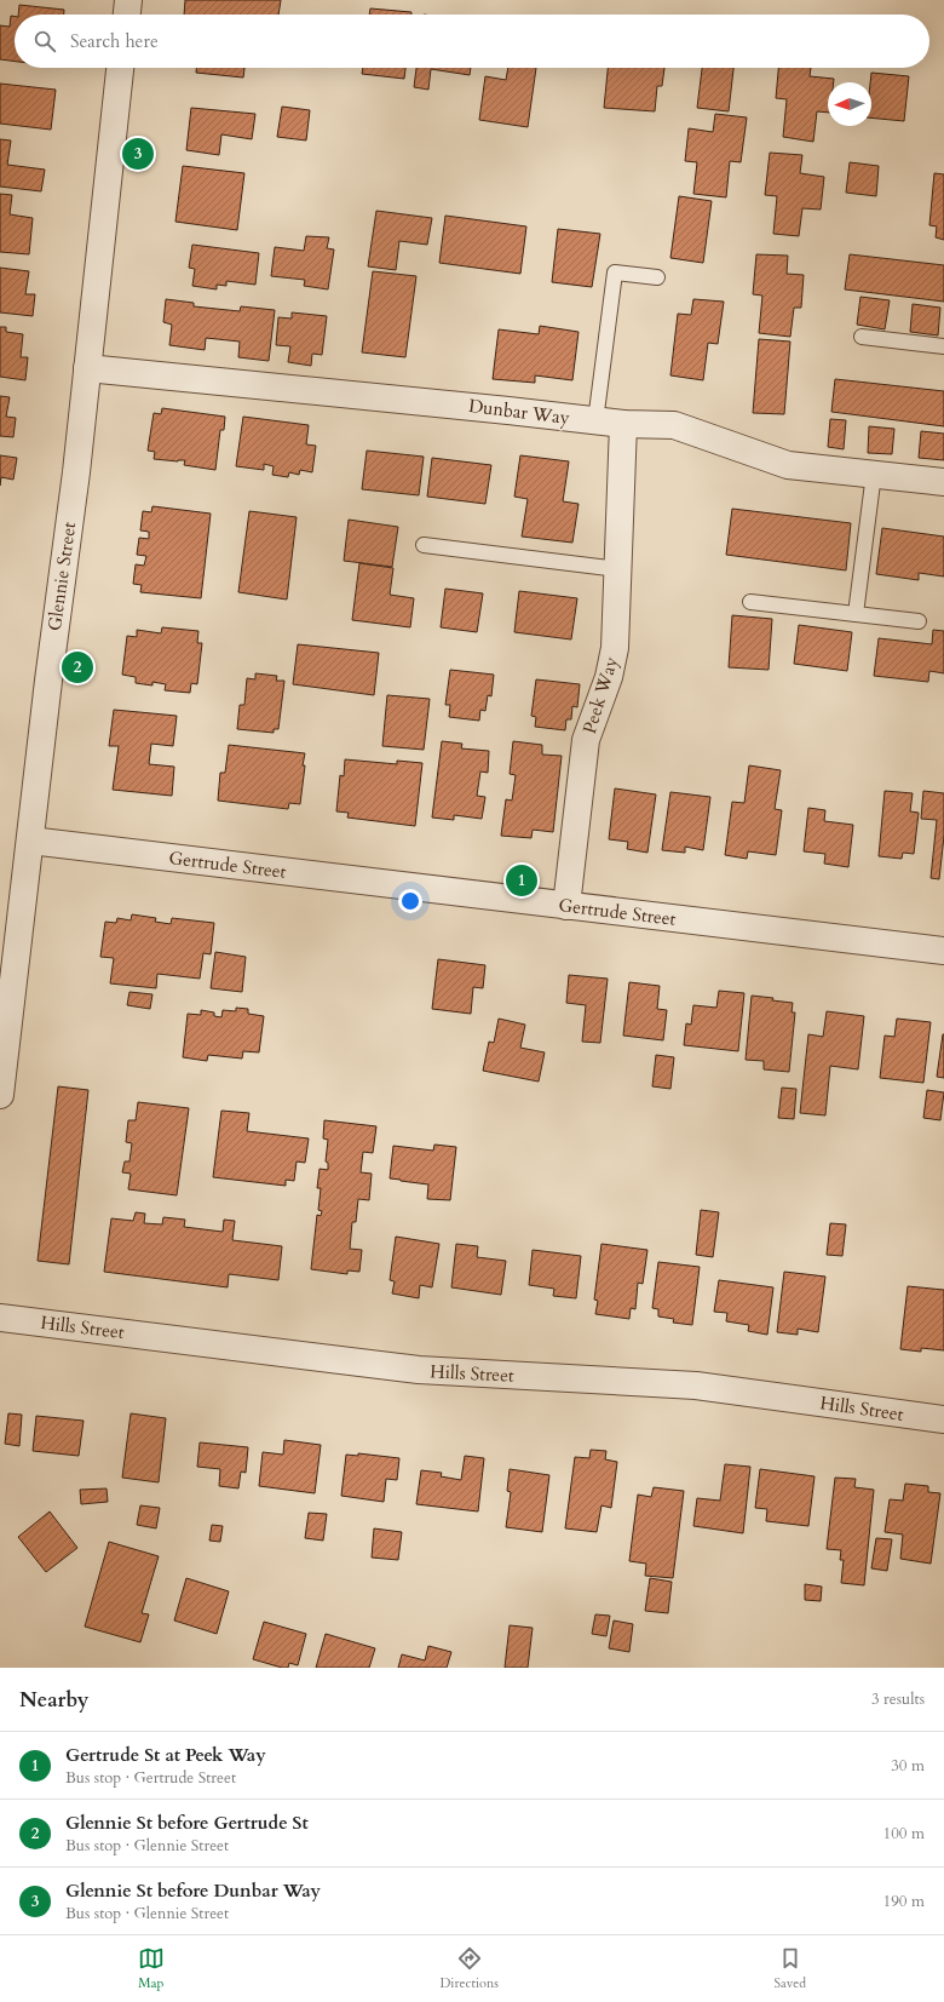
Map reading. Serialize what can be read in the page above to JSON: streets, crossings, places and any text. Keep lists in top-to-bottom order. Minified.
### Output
{"streets":{"street":["Dunbar Way","Glennie Street","Peek Way","Gertrude Street","Hills Street"]},"crossings":[["Dunbar Way","Glennie Street"],["Dunbar Way","Peek Way"],["Glennie Street","Gertrude Street"],["Peek Way","Gertrude Street"]],"north":"left","page":{"search":"Search here","pins":["3","2","1"],"heading":["Nearby","3 results"],"list":[{"mark":"1","name":"Gertrude St at Peek Way","note":"Bus stop · Gertrude Street","value":"30 m"},{"mark":"2","name":"Glennie St before Gertrude St","note":"Bus stop · Glennie Street","value":"100 m"},{"mark":"3","name":"Glennie St before Dunbar Way","note":"Bus stop · Glennie Street","value":"190 m"}],"nav":["Map","Directions","Saved"]}}
